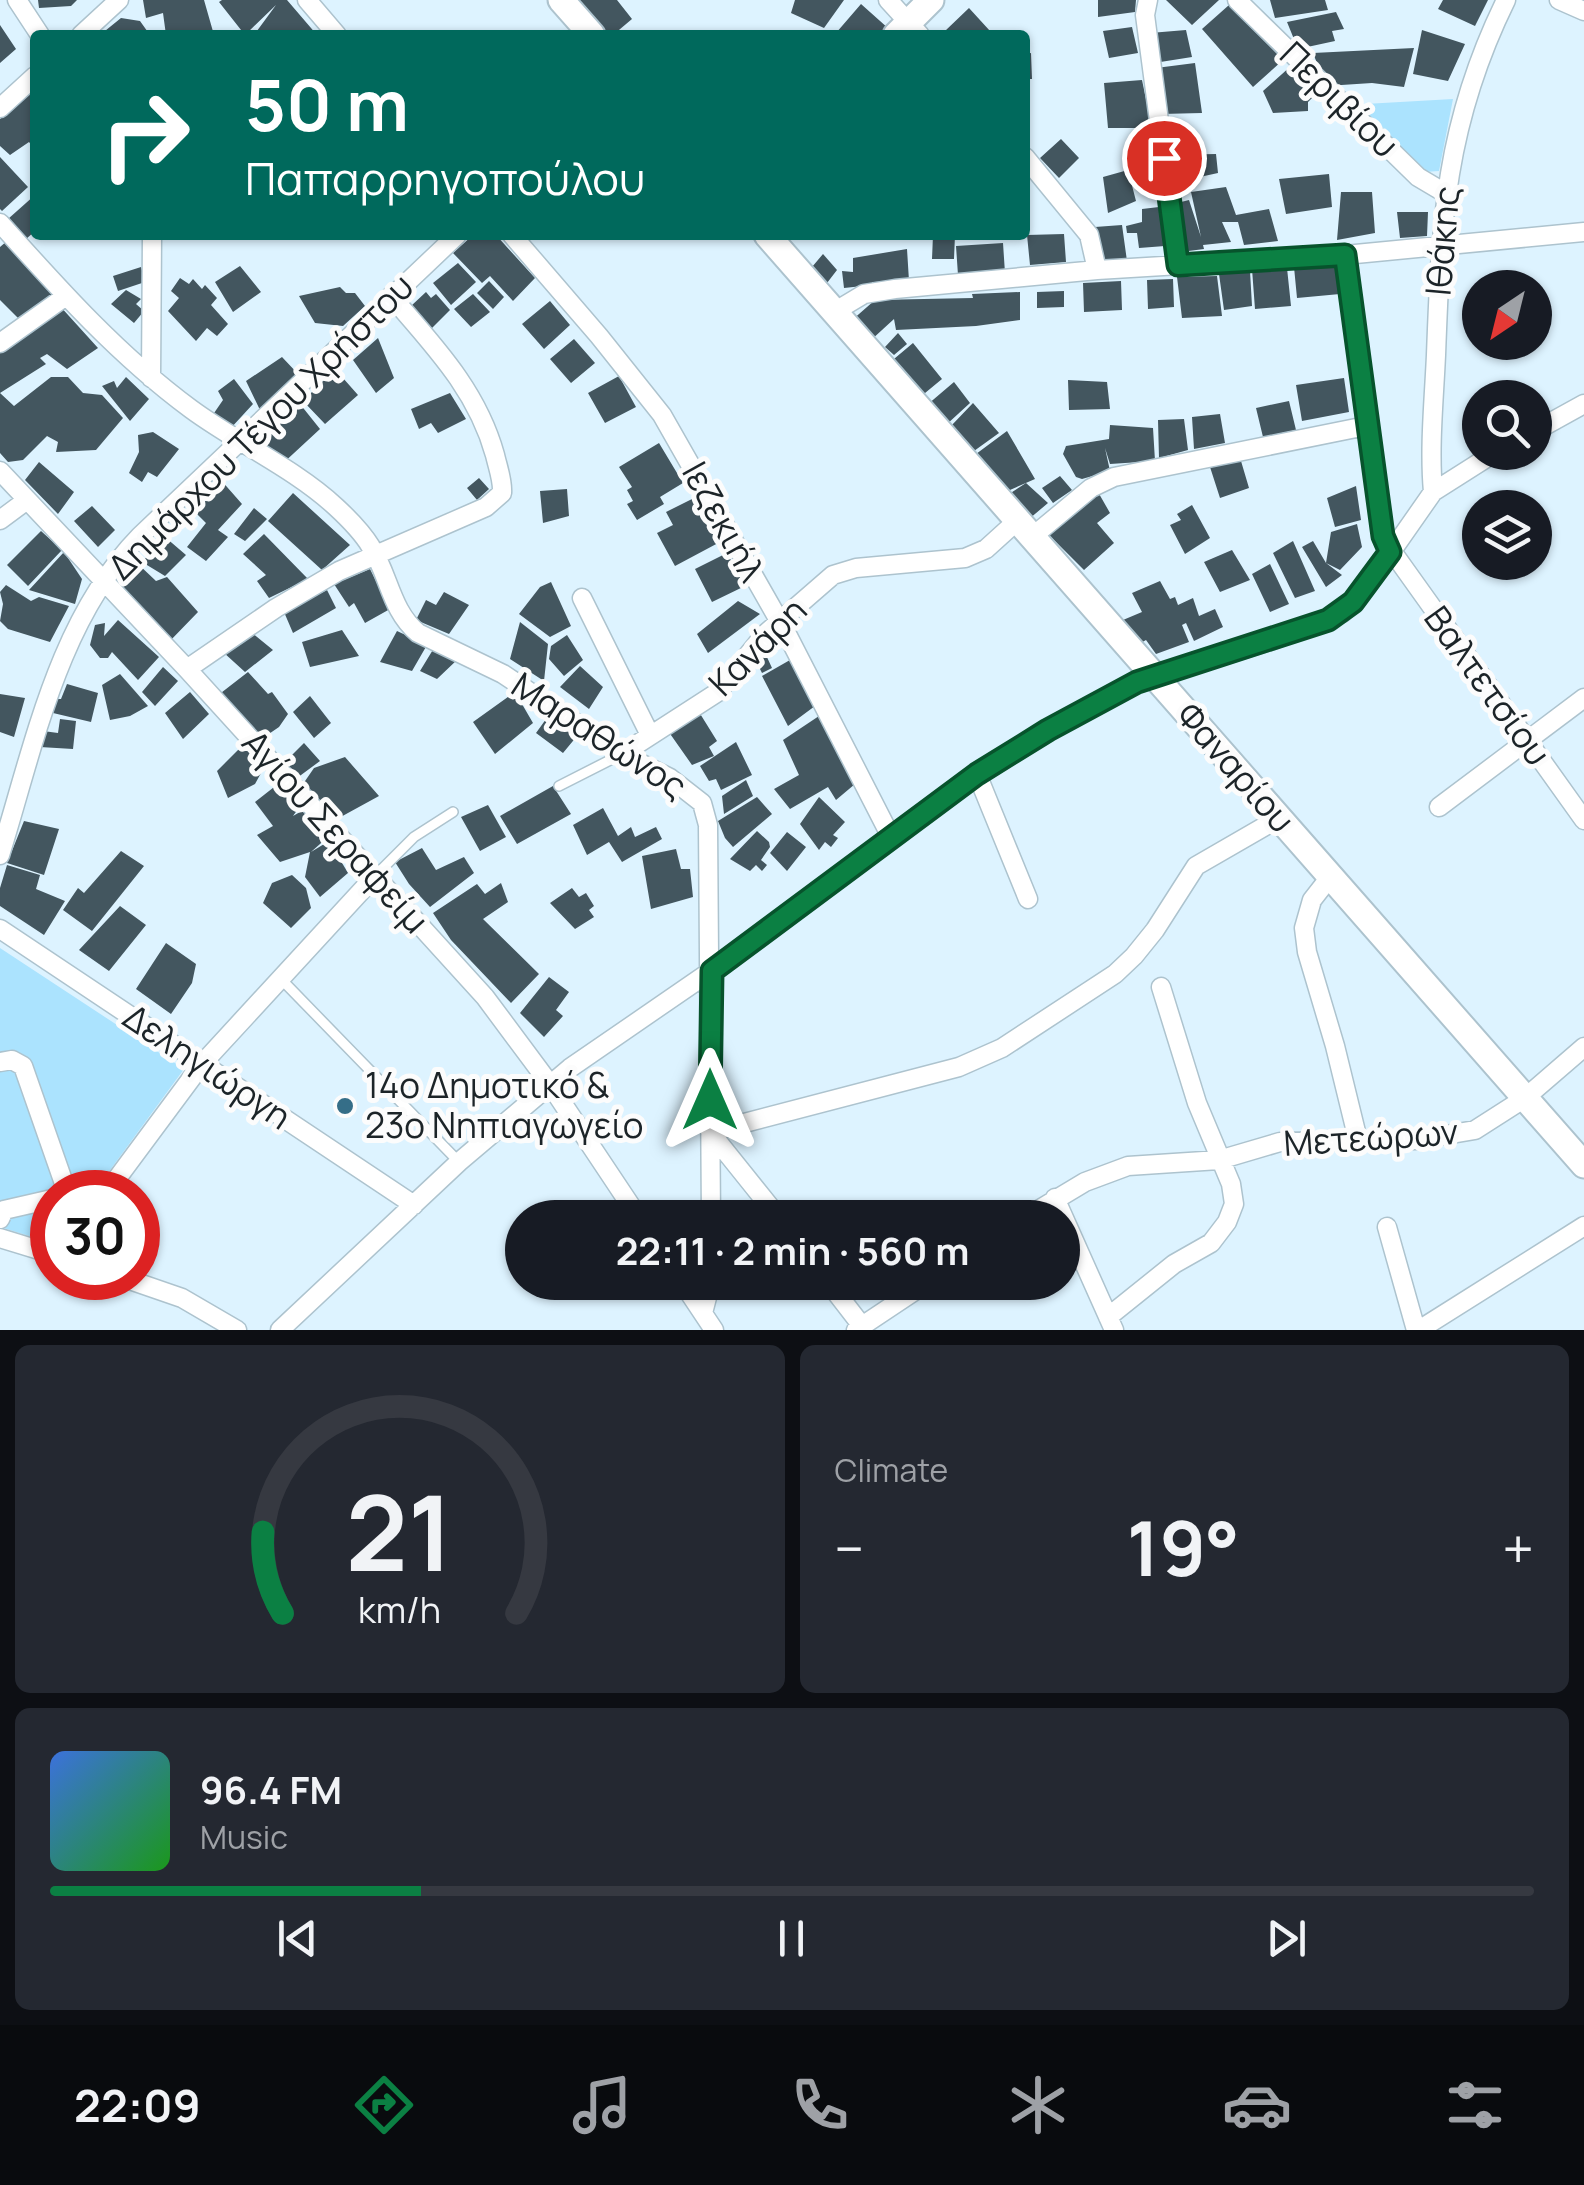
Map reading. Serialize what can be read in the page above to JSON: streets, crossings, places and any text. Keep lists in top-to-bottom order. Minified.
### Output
{"streets":{"main road":["Φαναρίου"],"street":["Περιβίου","Ιθάκης","Δημάρχου Τέγου Χρήστου","Ιεζεκιήλ","Κανάρη","Βαλτετσίου","Μαραθώνος","Αγίου Σεραφείμ","Δεληγιώργη","Μετεώρων"]},"crossings":[["Περιβίου","Ιθάκης"],["Δημάρχου Τέγου Χρήστου","Μαραθώνος"],["Δημάρχου Τέγου Χρήστου","Αγίου Σεραφείμ"],["Ιεζεκιήλ","Κανάρη"],["Κανάρη","Μαραθώνος"],["Κανάρη","Φαναρίου"],["Φαναρίου","Μετεώρων"]],"places":["14ο Δημοτικό & 23ο Νηπιαγωγείο"],"north":"bottom left","page":{"turn":["50 m","Παπαρρηγοπούλου"],"limit":"30","trip":"22:11 · 2 min · 560 m","tile":"Climate","heat":["−","19°","+"],"song":["96.4 FM","Music"],"tabs":"22:09","gauge":["21","km/h"]}}
